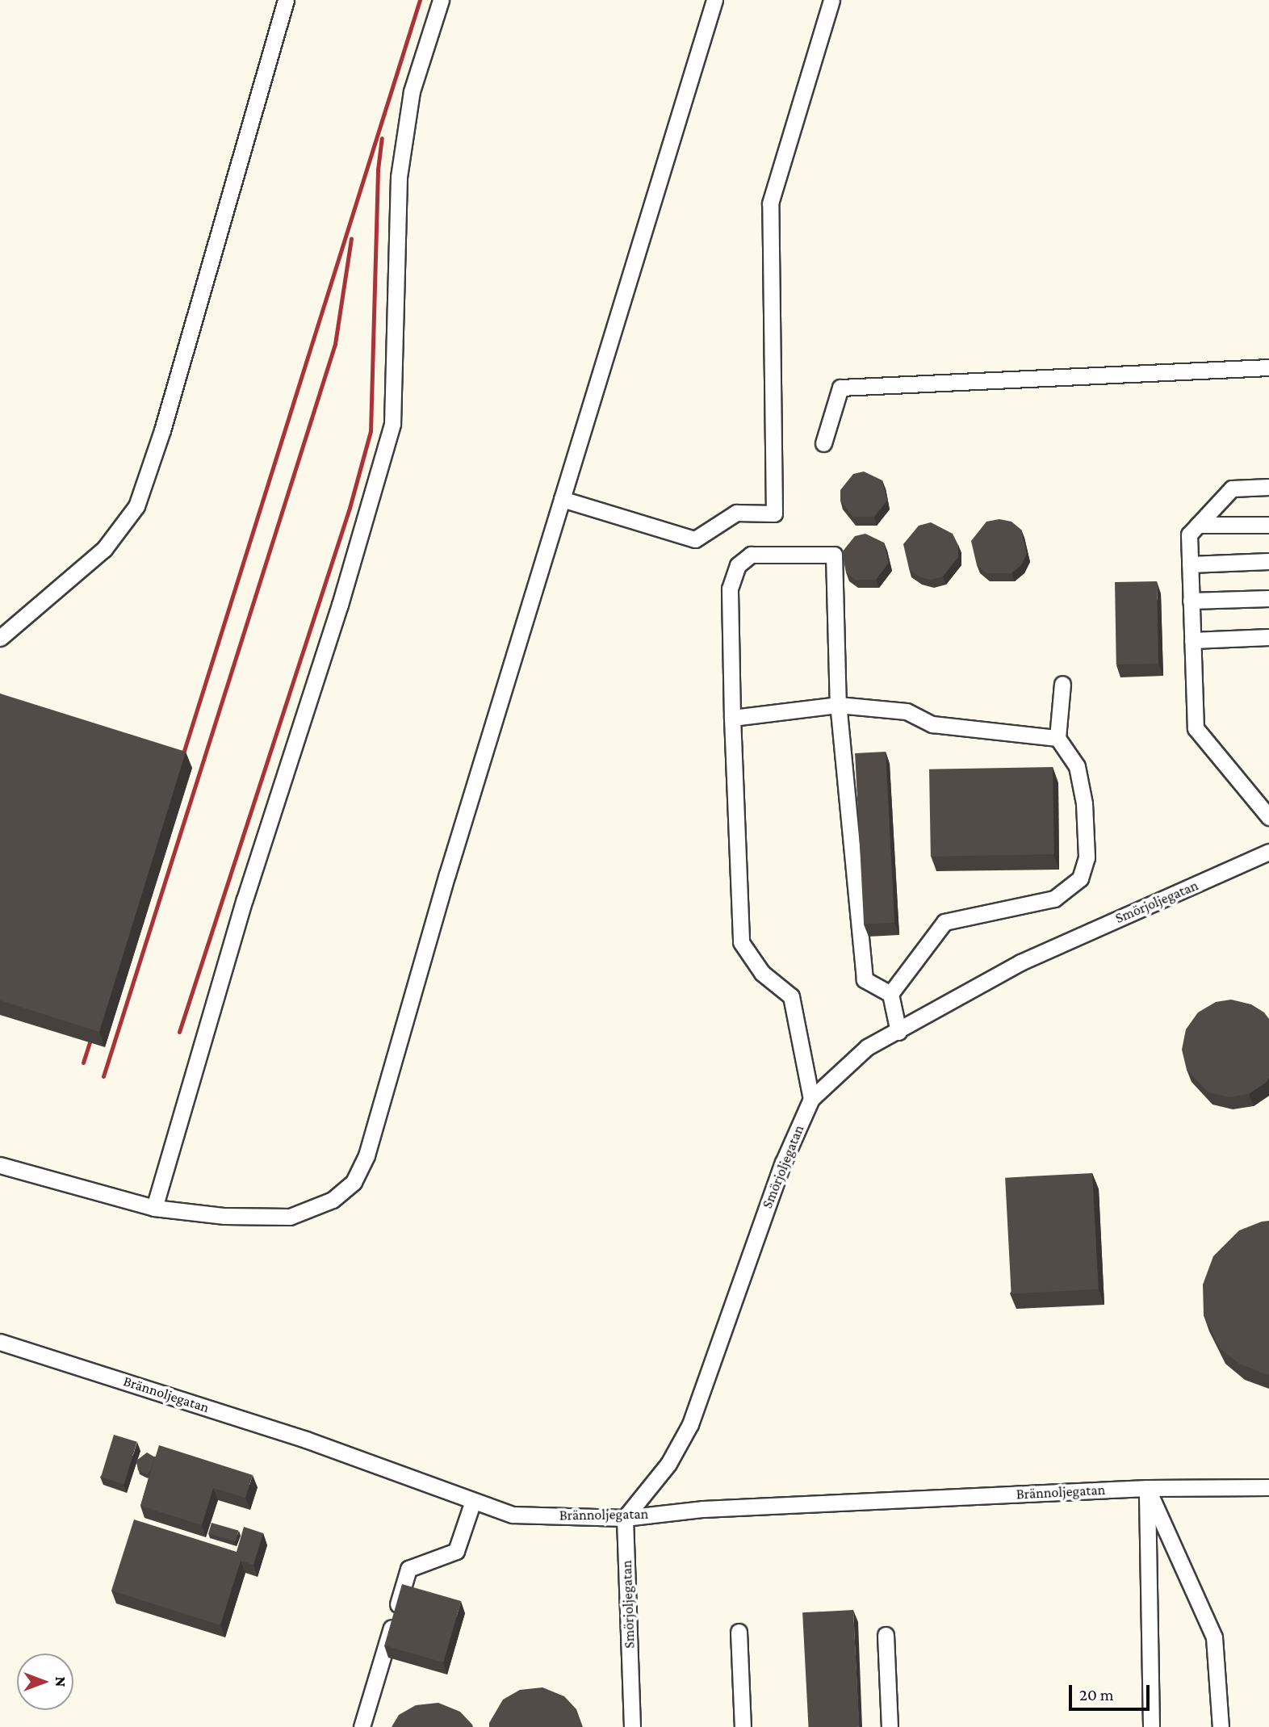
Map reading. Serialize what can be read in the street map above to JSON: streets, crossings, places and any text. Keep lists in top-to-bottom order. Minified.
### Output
{"streets":{"lane":["Smörjoljegatan","Brännoljegatan"]},"crossings":[["Smörjoljegatan","Brännoljegatan"]],"scale_bar":"20 m","north":"right"}
